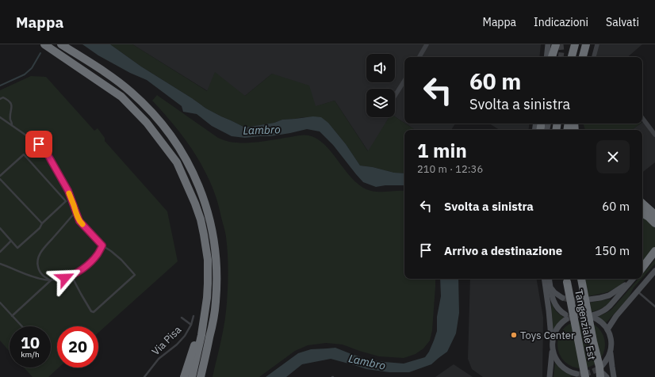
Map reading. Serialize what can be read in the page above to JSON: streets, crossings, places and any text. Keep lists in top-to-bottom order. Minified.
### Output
{"streets":{"highway":["Tangenziale Est"],"lane":["Via Pisa"]},"water":["Lambro"],"places":["Toys Center"],"page":{"header":"Mappa","nav":["Mappa","Indicazioni","Salvati"],"turn":["60 m","Svolta a sinistra"],"heading":["1 min","210 m · 12:36"],"list":[{"name":"Svolta a sinistra","value":"60 m"},{"name":"Arrivo a destinazione","value":"150 m"}],"speed":"10 km/h","limit":"20"}}
